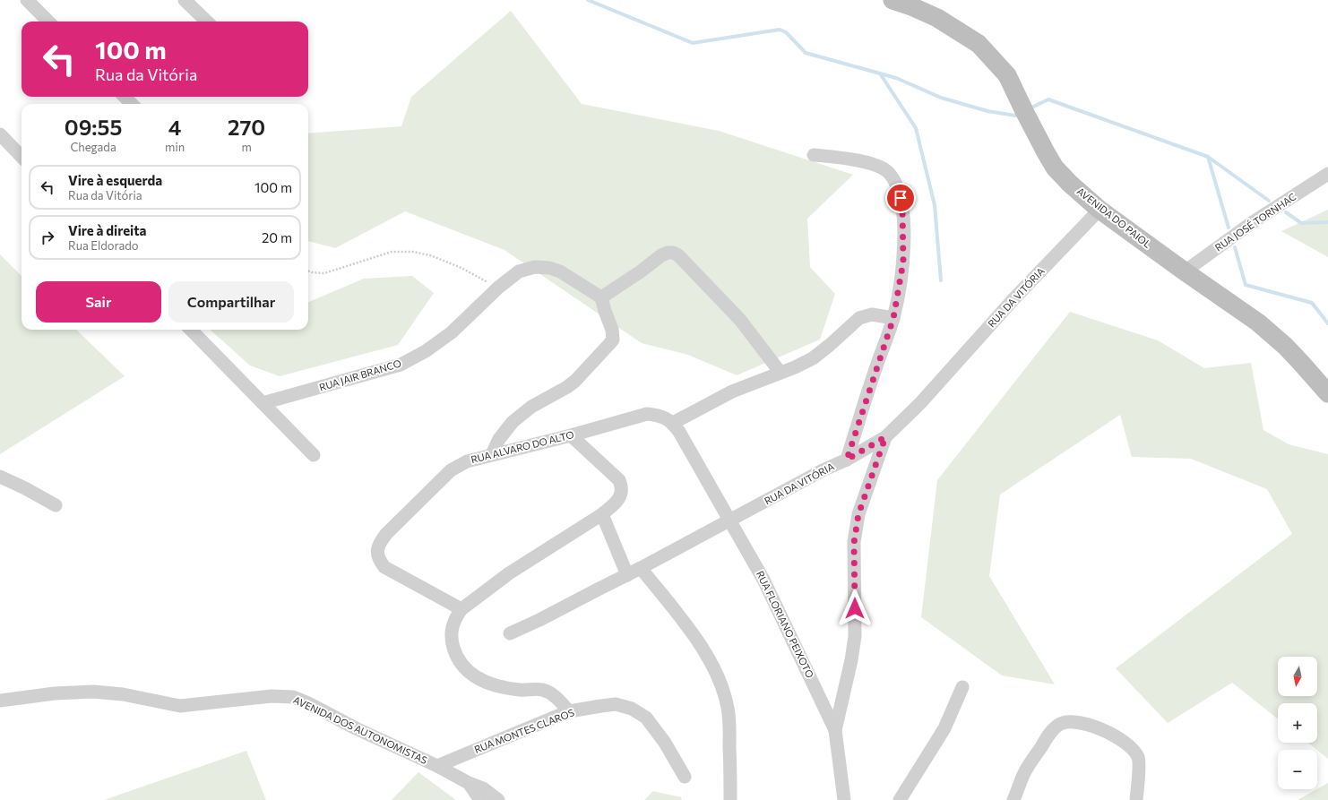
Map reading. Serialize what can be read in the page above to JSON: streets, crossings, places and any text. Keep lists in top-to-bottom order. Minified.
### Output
{"streets":{"street":["AVENIDA DO PAIOL","RUA JOSÉ TORNHAC","RUA DA VITÓRIA","RUA JAIR BRANCO","RUA ALVARO DO ALTO","RUA FLORIANO PEIXOTO","AVENIDA DOS AUTONOMISTAS","RUA MONTES CLAROS"]},"crossings":[["AVENIDA DO PAIOL","RUA JOSÉ TORNHAC"],["AVENIDA DO PAIOL","RUA DA VITÓRIA"],["RUA DA VITÓRIA","RUA FLORIANO PEIXOTO"],["AVENIDA DOS AUTONOMISTAS","RUA MONTES CLAROS"]],"north":"bottom","page":{"turn":["100 m","Rua da Vitória"],"eta":["09:55","Chegada","4","min","270","m"],"list":[{"name":"Vire à esquerda","note":"Rua da Vitória","value":"100 m"},{"name":"Vire à direita","note":"Rua Eldorado","value":"20 m"}],"buttons":["Sair","Compartilhar"],"map_buttons":["+","−"]}}
